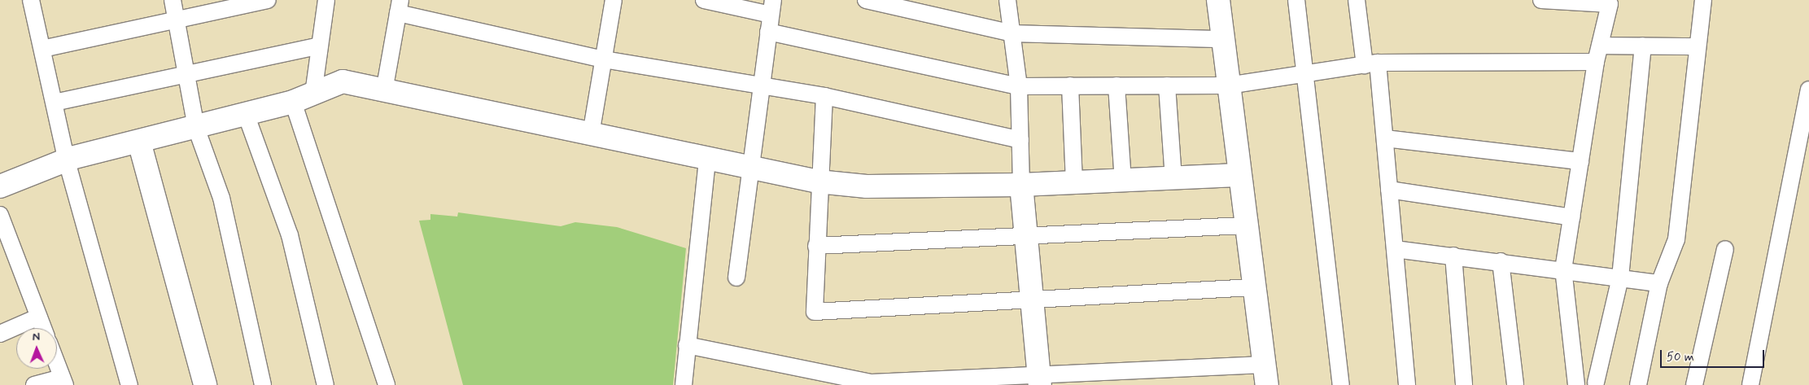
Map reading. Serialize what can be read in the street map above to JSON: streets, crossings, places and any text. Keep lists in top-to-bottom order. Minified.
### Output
{"scale_bar":"50 m","north":"top"}
